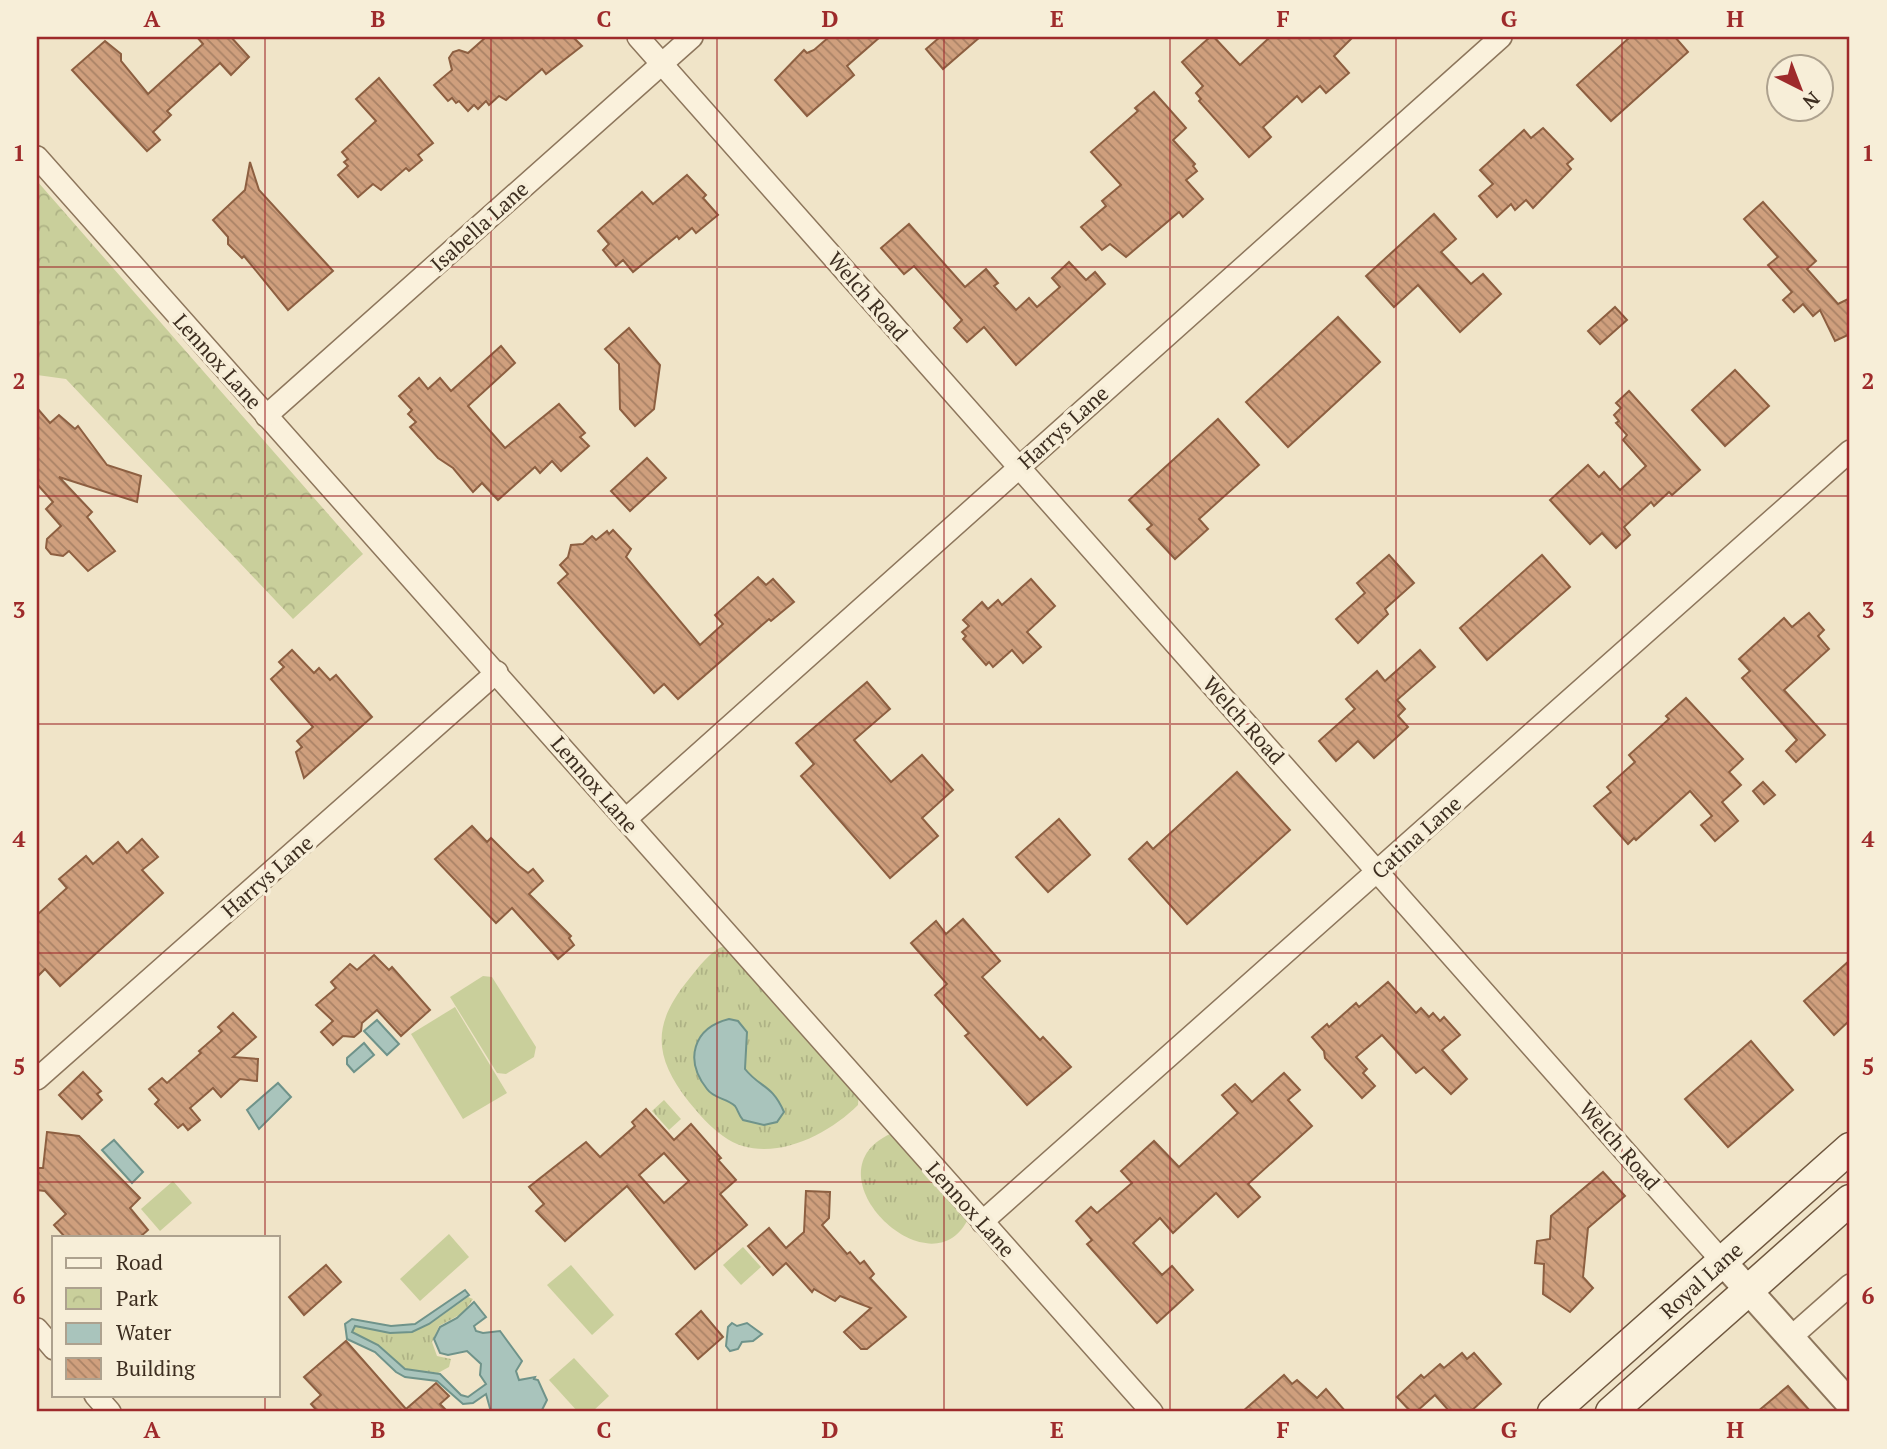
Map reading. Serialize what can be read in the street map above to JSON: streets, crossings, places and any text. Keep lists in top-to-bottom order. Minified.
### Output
{"streets":{"main road":["Royal Lane"],"street":["Isabella Lane","Welch Road","Lennox Lane","Harrys Lane","Catina Lane"]},"crossings":[["Isabella Lane","Welch Road"],["Isabella Lane","Lennox Lane"],["Welch Road","Harrys Lane"],["Welch Road","Catina Lane"],["Welch Road","Royal Lane"],["Lennox Lane","Harrys Lane"],["Lennox Lane","Catina Lane"]],"legend":["Road","Park","Water","Building"],"north":"bottom right","grid":{"columns":["A","B","C","D","E","F","G","H"],"rows":["1","2","3","4","5","6"]}}
